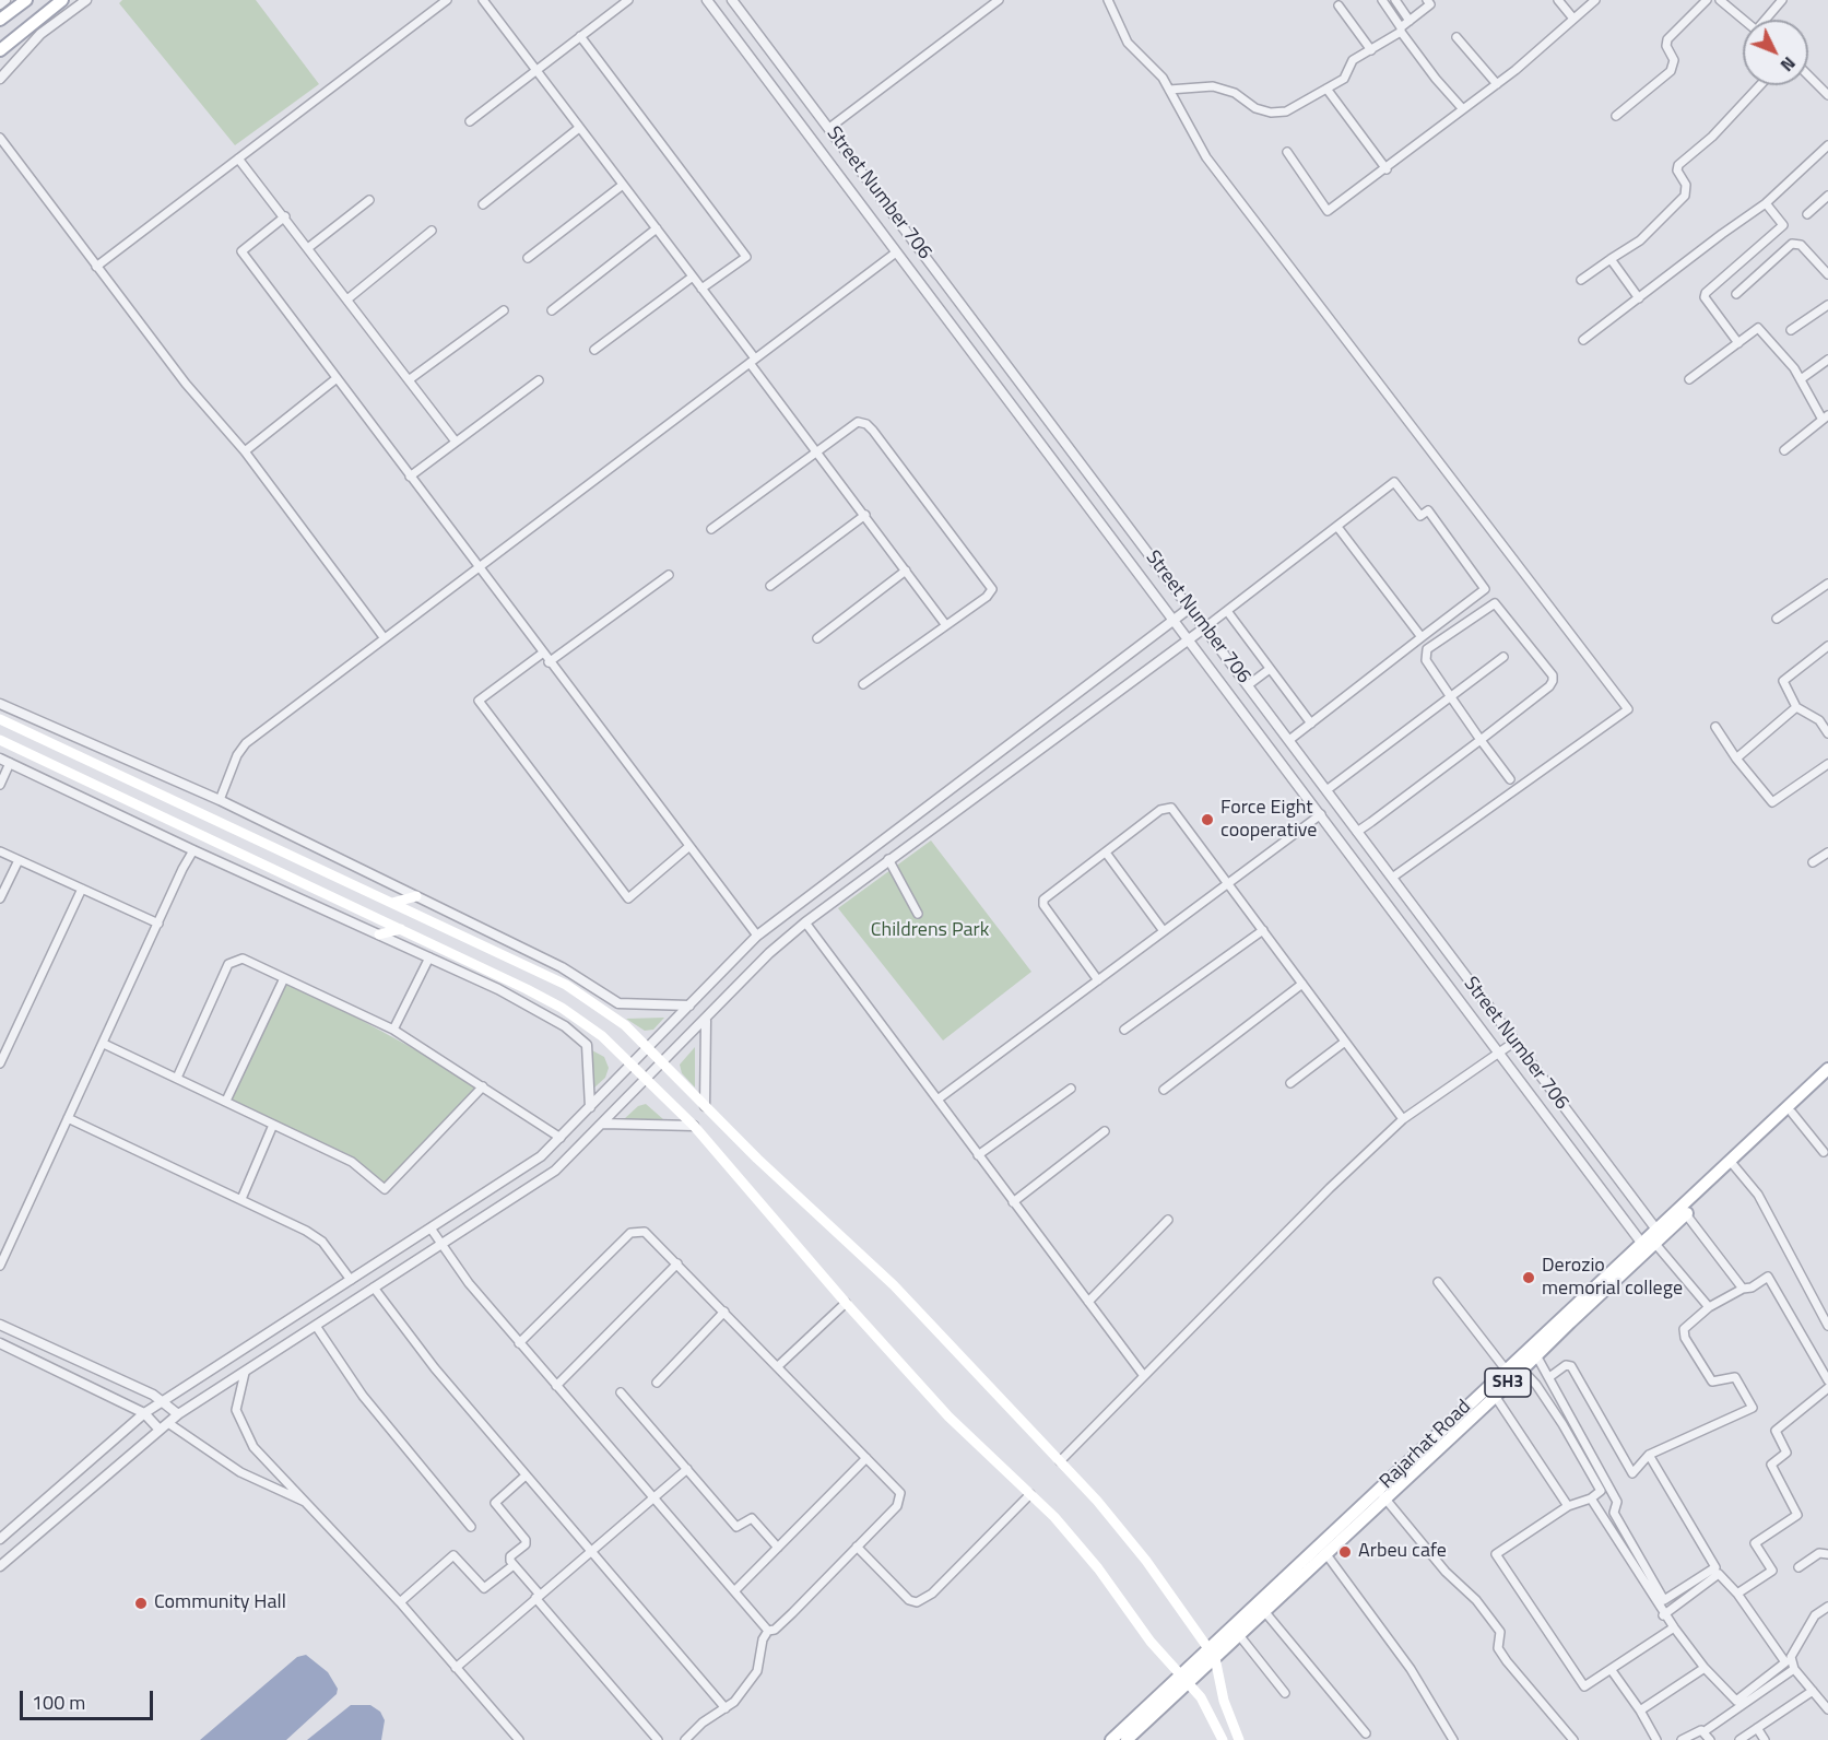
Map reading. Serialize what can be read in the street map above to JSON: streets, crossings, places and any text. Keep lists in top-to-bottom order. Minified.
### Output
{"streets":{"main road":["SH3","Rajarhat Road"],"street":["Street Number 706"]},"crossings":[["Street Number 706","Rajarhat Road"]],"parks":["Childrens Park"],"places":["Force Eight cooperative","Derozio memorial college","Arbeu cafe","Community Hall"],"scale_bar":"100 m","north":"bottom right"}
